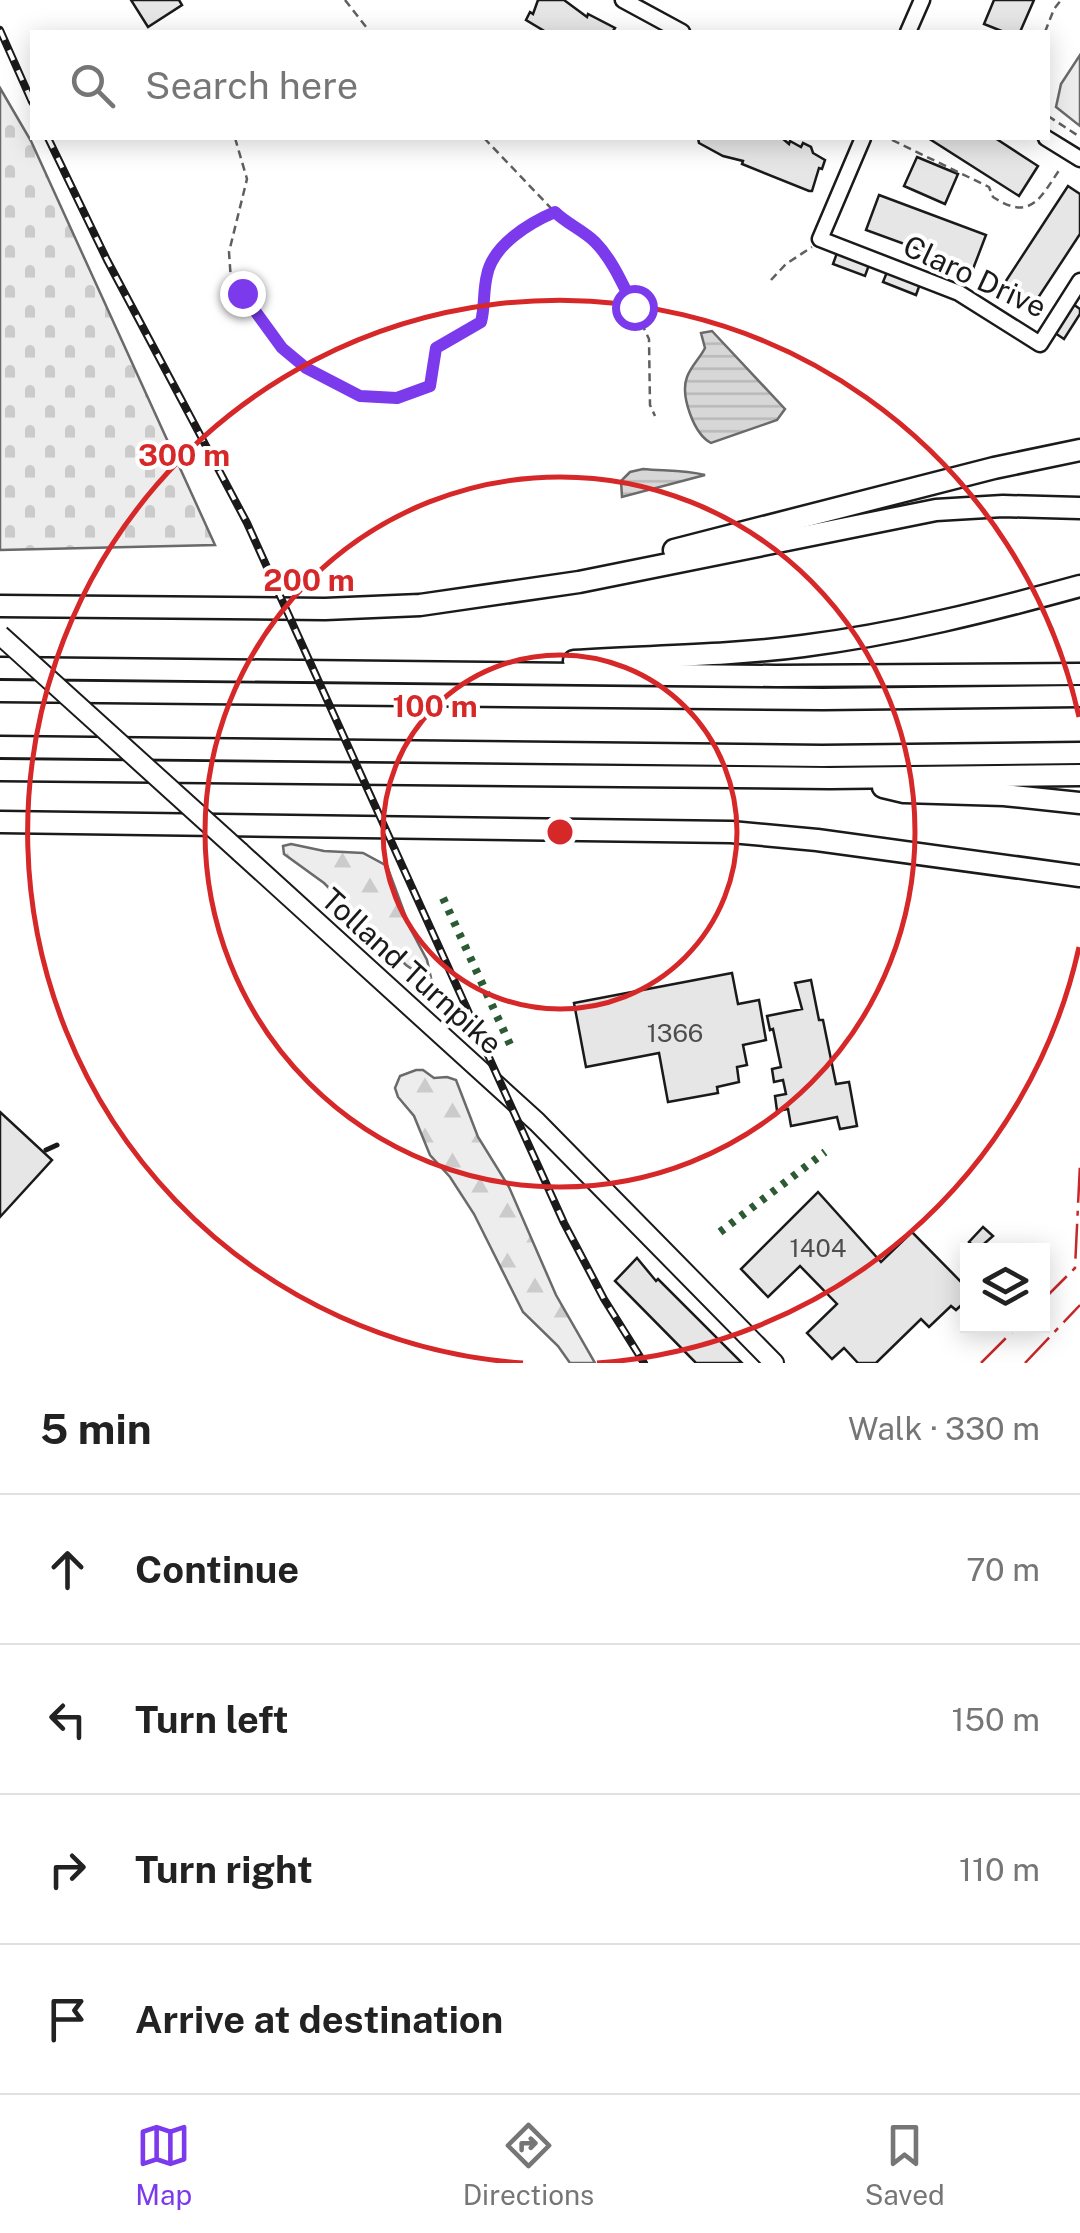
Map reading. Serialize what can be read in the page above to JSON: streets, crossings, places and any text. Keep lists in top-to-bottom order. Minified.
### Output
{"streets":{"main road":["Tolland Turnpike"],"street":["Claro Drive"]},"house_numbers":["1366","1404"],"page":{"search":"Search here","heading":["5 min","Walk · 330 m"],"list":[["Continue","70 m"],["Turn left","150 m"],["Turn right","110 m"],"Arrive at destination"],"nav":["Map","Directions","Saved"]},"rings":["300 m","200 m","100 m"]}
